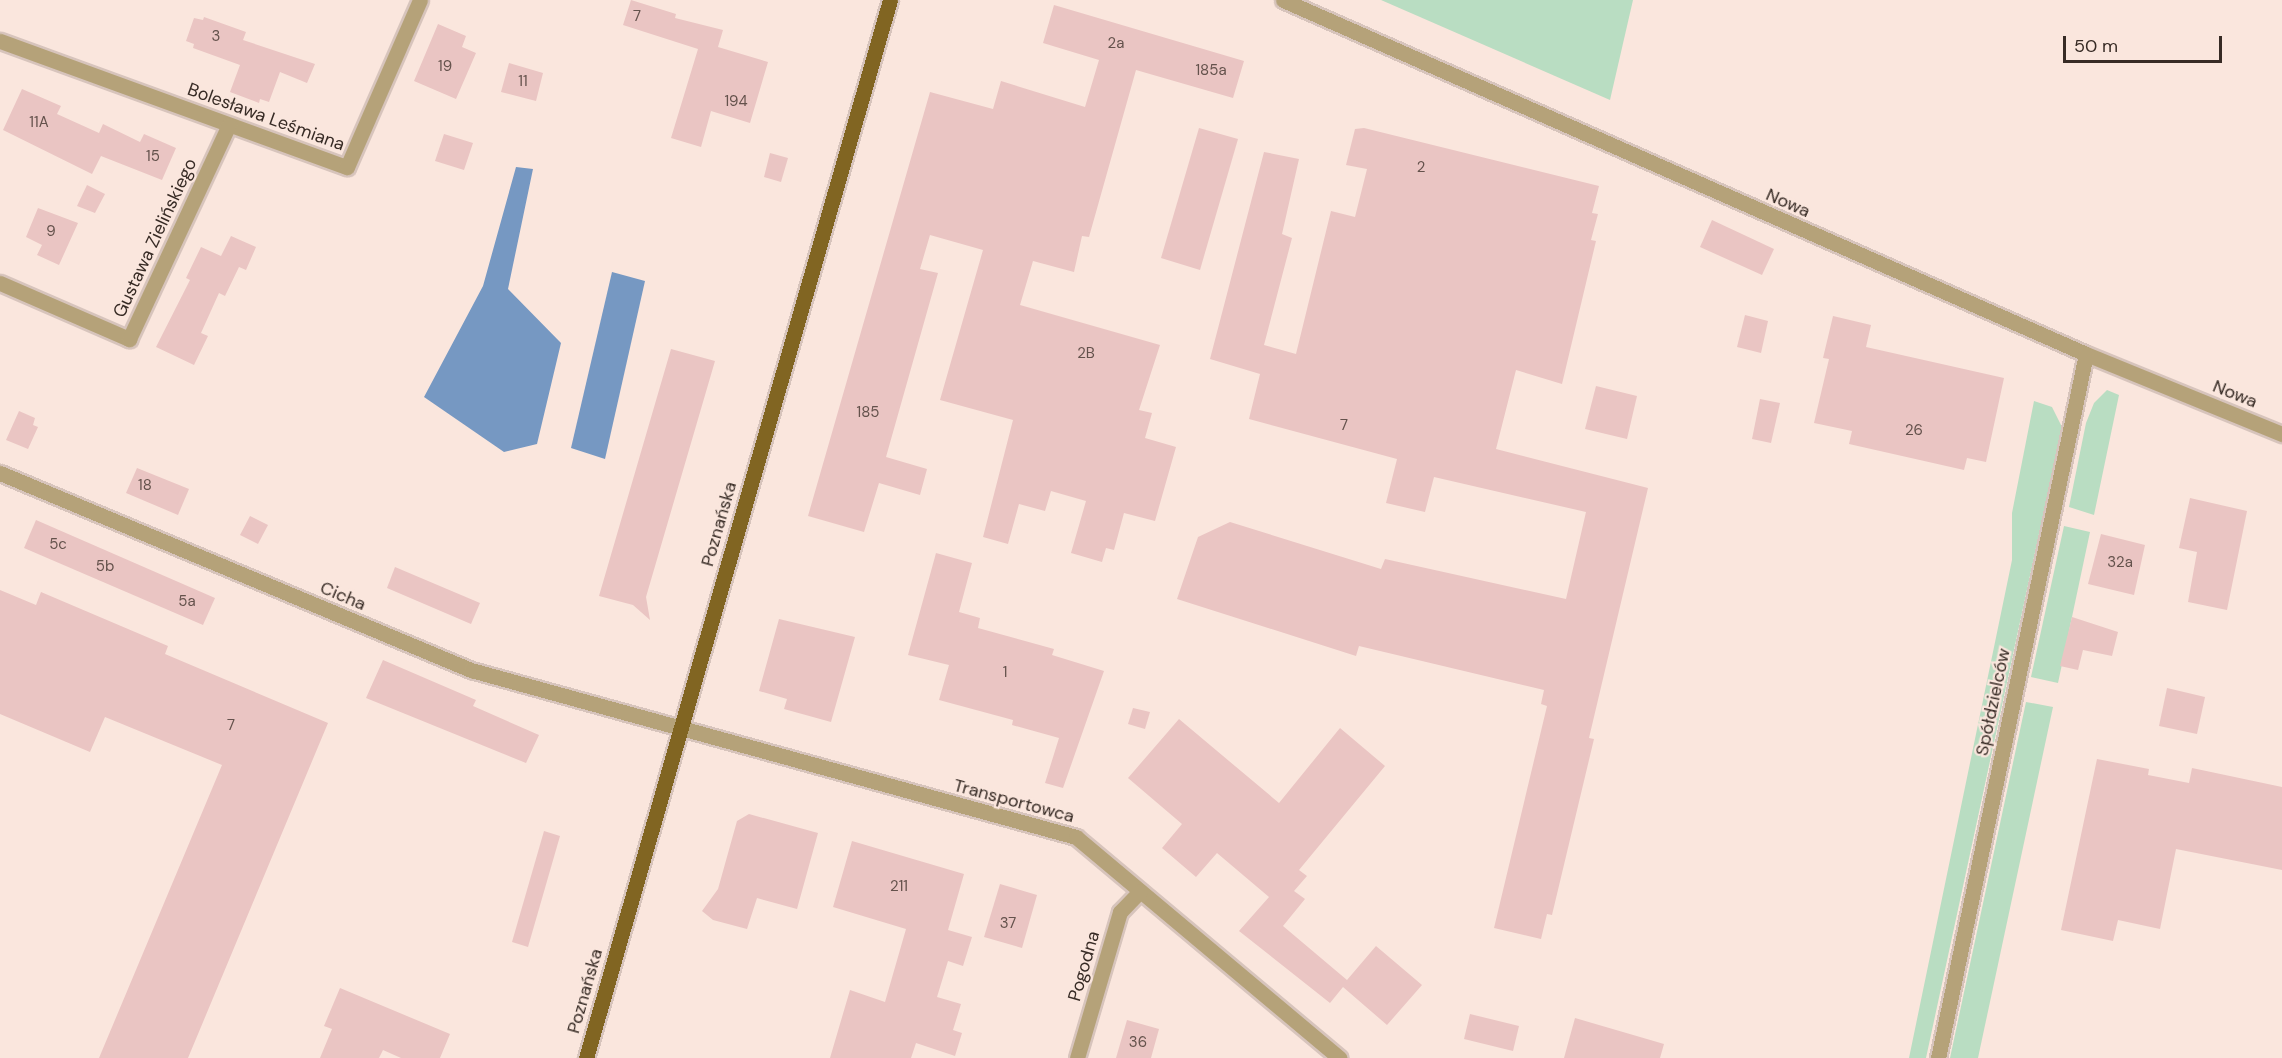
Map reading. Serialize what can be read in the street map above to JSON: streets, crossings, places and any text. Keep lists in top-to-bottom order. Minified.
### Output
{"streets":{"main road":["Poznańska"],"street":["Bolesława Leśmiana","Nowa","Gustawa Zielińskiego","Cicha","Spółdzielców","Transportowca","Pogodna"]},"crossings":[["Bolesława Leśmiana","Gustawa Zielińskiego"],["Nowa","Spółdzielców"],["Poznańska","Cicha"],["Poznańska","Transportowca"],["Cicha","Transportowca"],["Transportowca","Pogodna"]],"house_numbers":["7","3","2a","19","185a","11","194","11A","15","2","9","2B","185","7","26","18","5c","32a","5b","5a","1","7","211","37","36"],"scale_bar":"50 m"}
